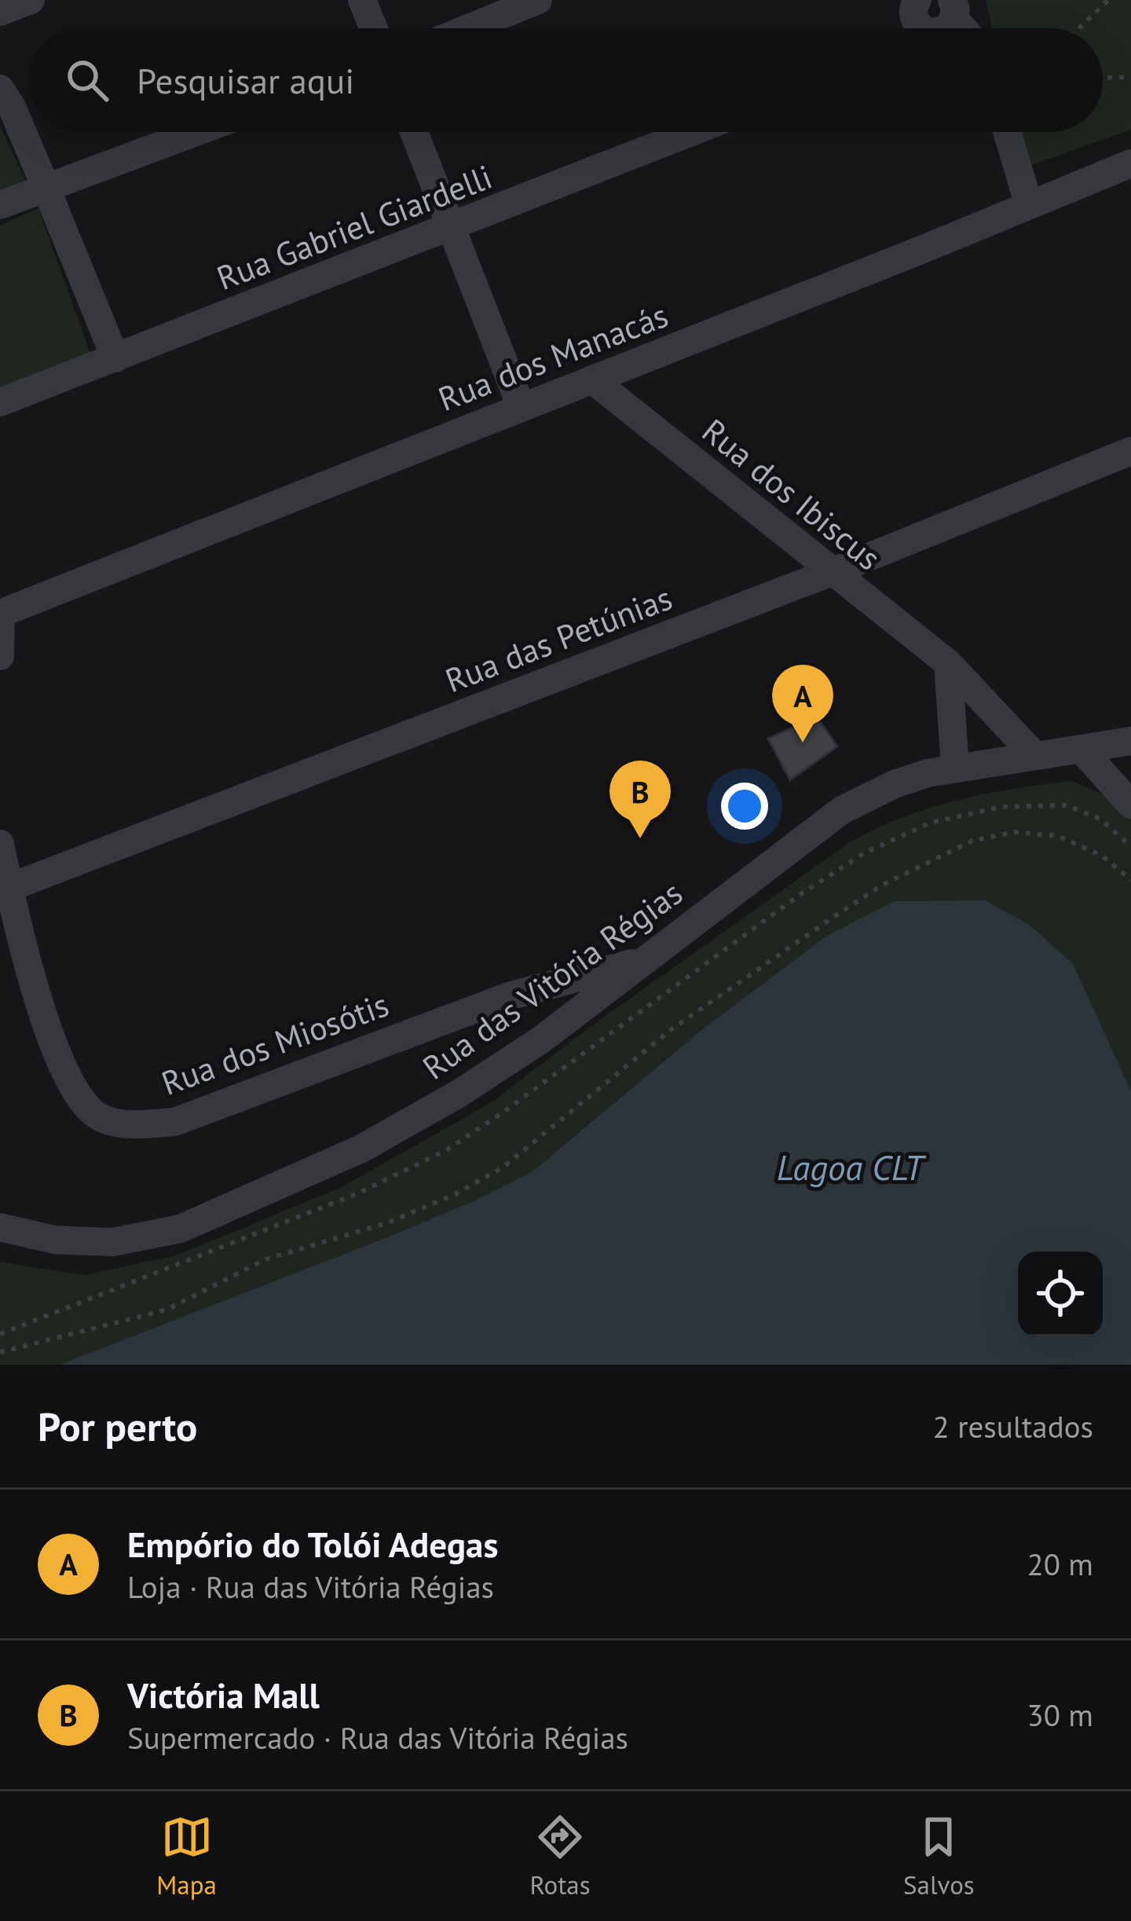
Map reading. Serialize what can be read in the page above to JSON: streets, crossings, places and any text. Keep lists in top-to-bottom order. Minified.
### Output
{"streets":{"street":["Rua Gabriel Giardelli","Rua dos Manacás","Rua dos Ibiscus","Rua das Petúnias","Rua das Vitória Régias","Rua dos Miosótis"]},"crossings":[["Rua dos Manacás","Rua dos Ibiscus"],["Rua dos Ibiscus","Rua das Petúnias"],["Rua dos Ibiscus","Rua das Vitória Régias"],["Rua das Petúnias","Rua dos Miosótis"],["Rua das Vitória Régias","Rua dos Miosótis"]],"water":["Lagoa CLT"],"page":{"search":"Pesquisar aqui","pins":["A","B"],"heading":["Por perto","2 resultados"],"list":[{"mark":"A","name":"Empório do Tolói Adegas","note":"Loja · Rua das Vitória Régias","value":"20 m"},{"mark":"B","name":"Victória Mall","note":"Supermercado · Rua das Vitória Régias","value":"30 m"}],"nav":["Mapa","Rotas","Salvos"]}}
